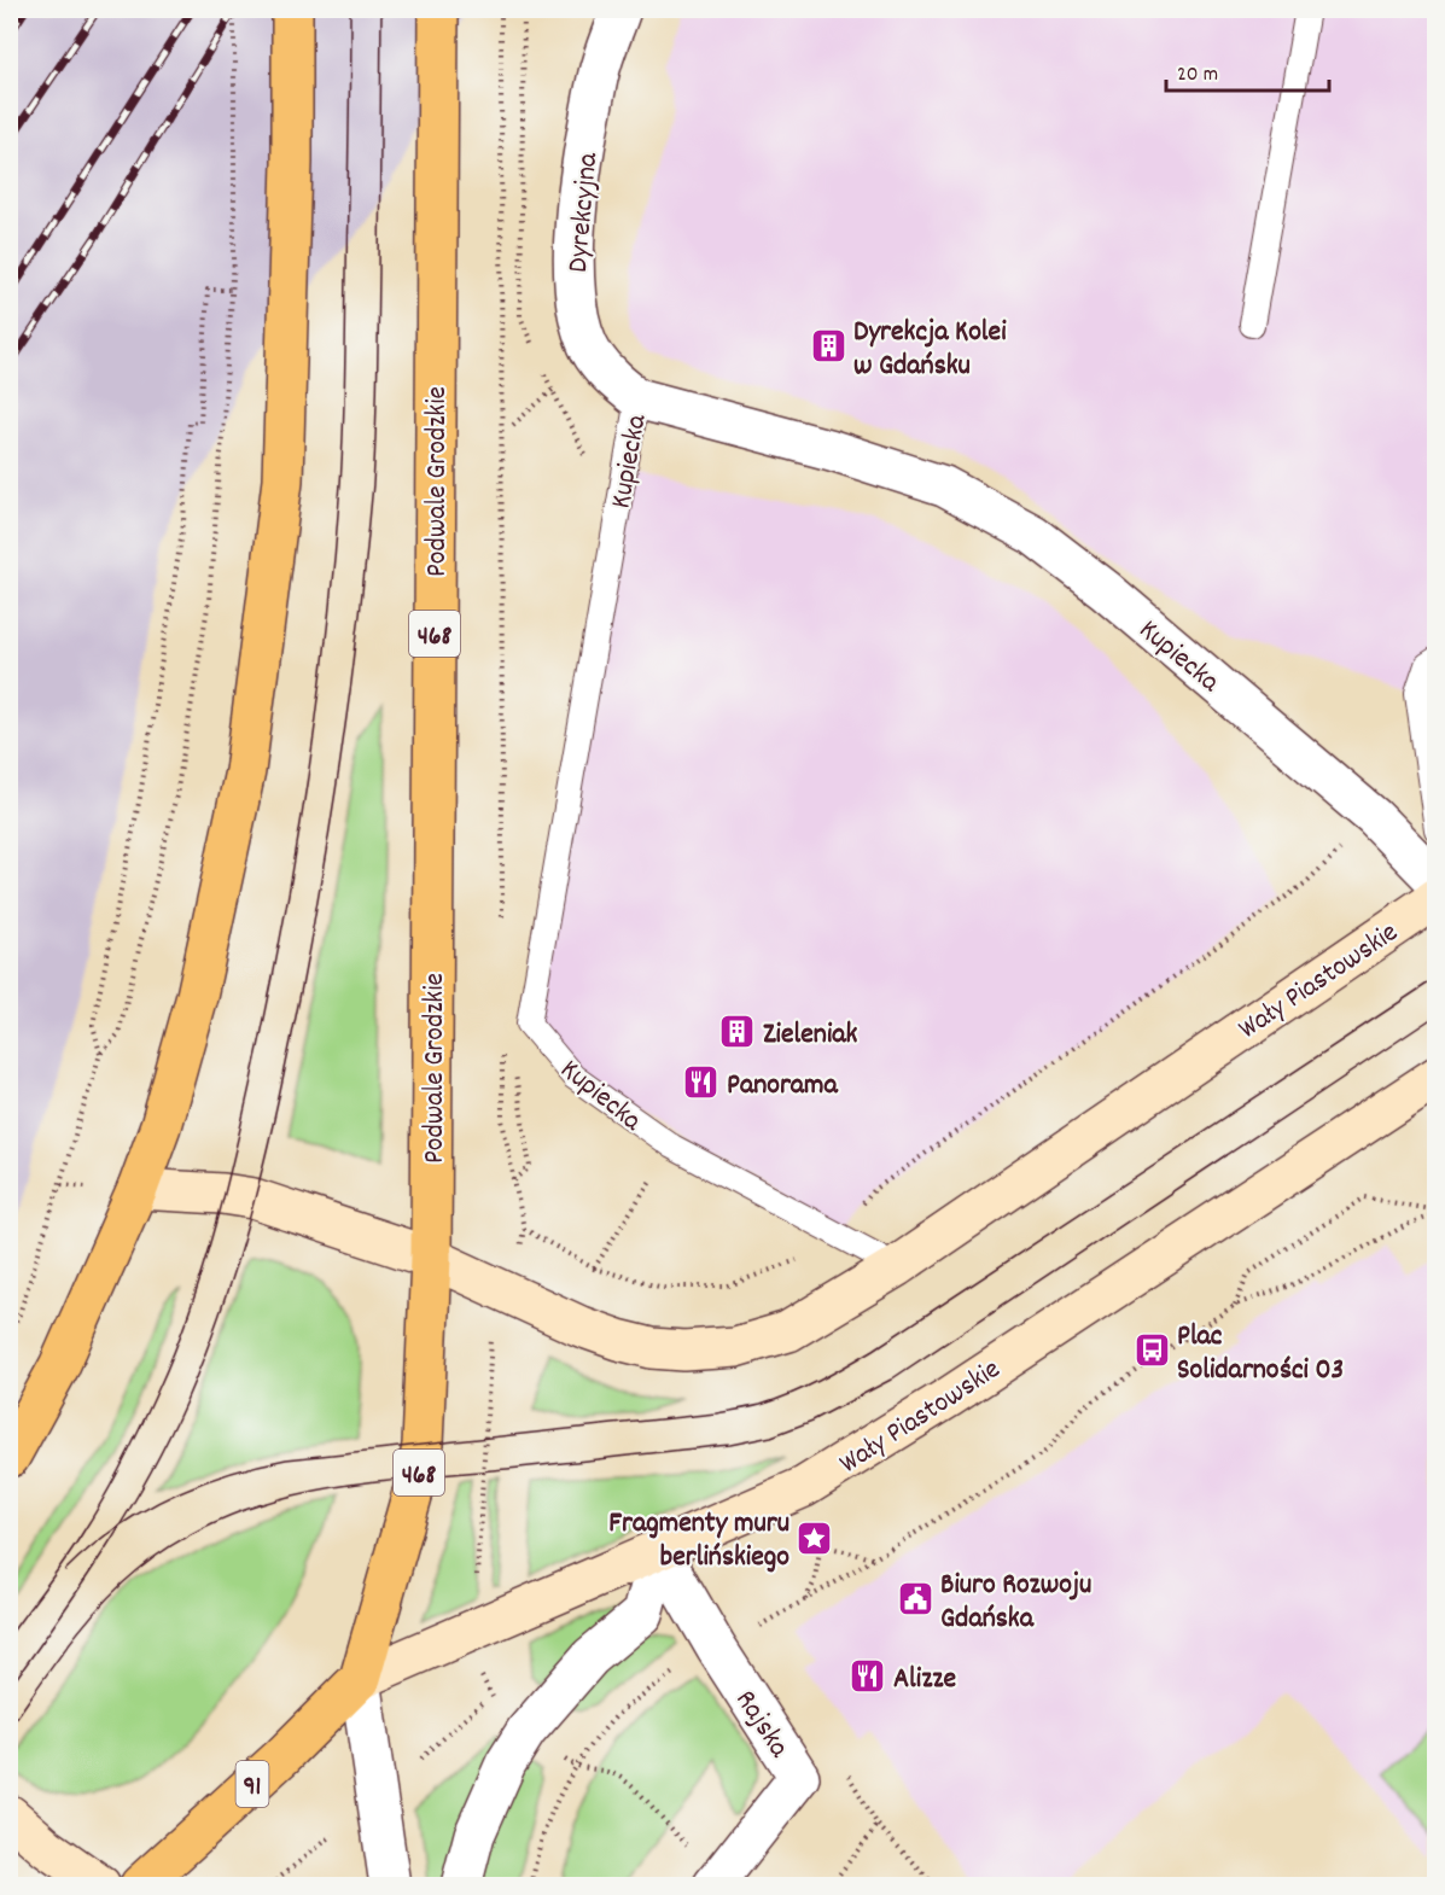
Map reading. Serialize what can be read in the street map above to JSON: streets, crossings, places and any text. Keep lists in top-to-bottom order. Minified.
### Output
{"streets":{"main road":["Podwale Grodzkie","468","Wały Piastowskie","91"],"street":["Dyrekcyjna","Kupiecka","Rajska"]},"crossings":[["Dyrekcyjna","Kupiecka"],["Kupiecka","Wały Piastowskie"],["Podwale Grodzkie","Wały Piastowskie"],["Wały Piastowskie","Rajska"]],"places":{"building":["Dyrekcja Kolei w Gdańsku","Zieleniak"],"restaurant":["Panorama","Alizze"],"bus stop":["Plac Solidarności 03"],"place":["Fragmenty muru berlińskiego"],"public building":["Biuro Rozwoju Gdańska"]},"scale_bar":"20 m"}
